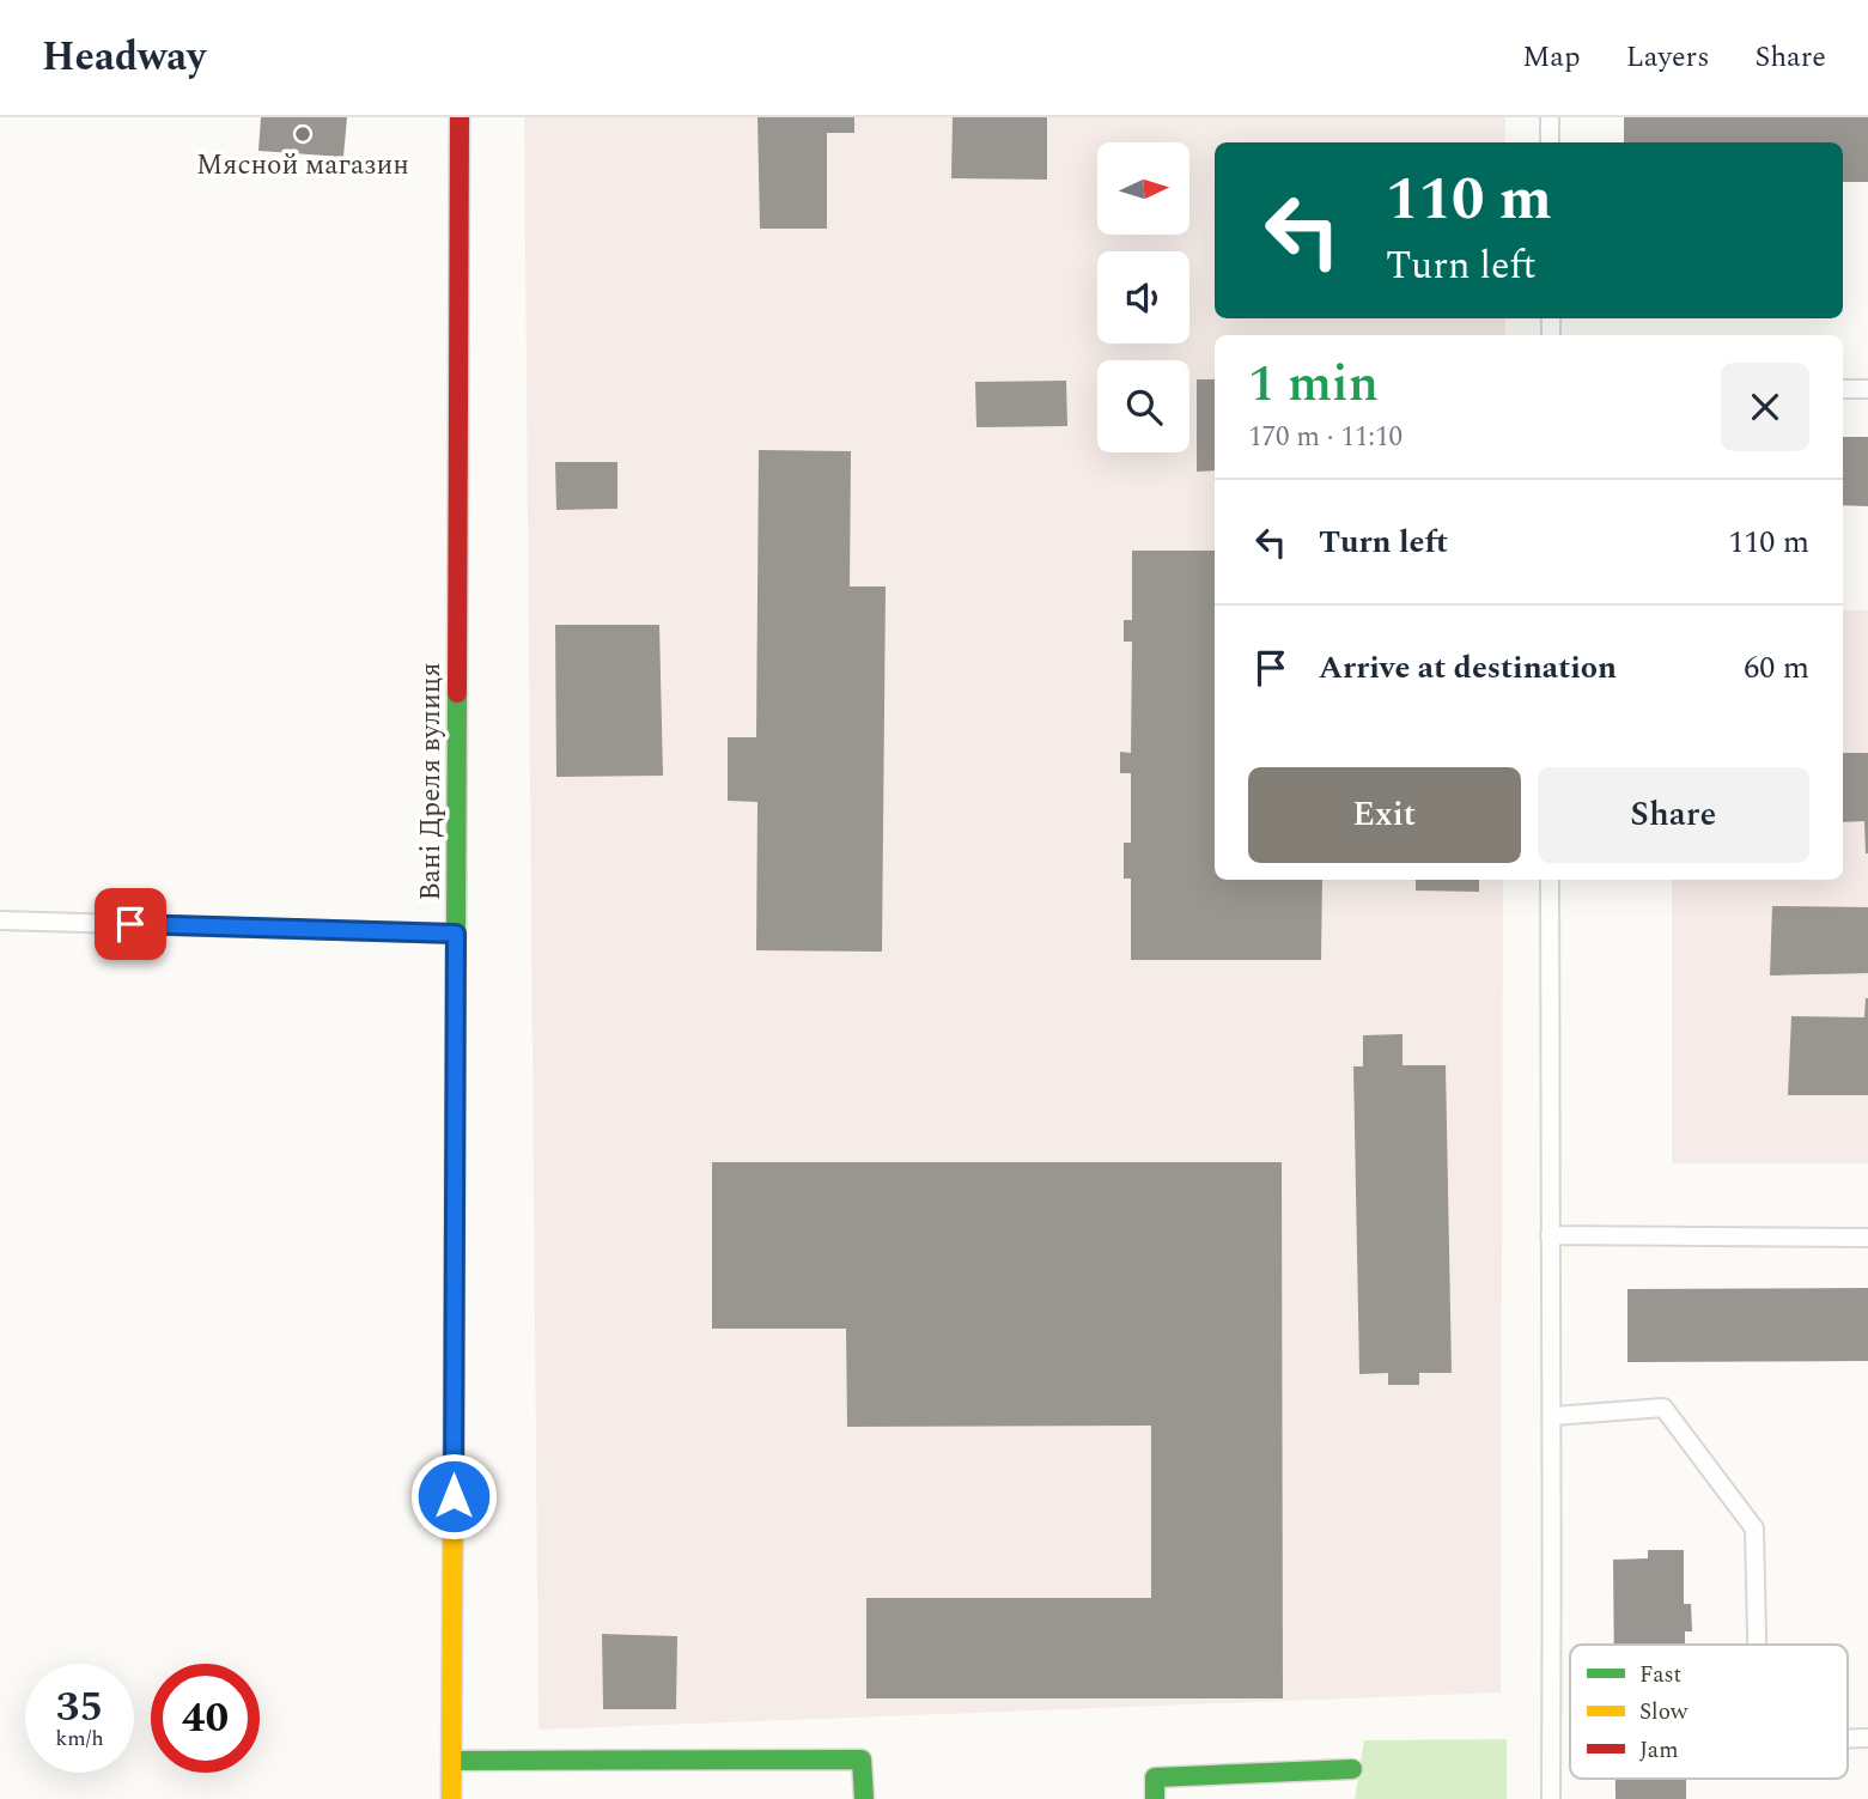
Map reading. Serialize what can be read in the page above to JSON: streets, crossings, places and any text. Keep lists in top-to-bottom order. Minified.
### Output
{"streets":{"street":["Вані Дреля вулиця"]},"places":["Мясной магазин"],"legend":["Fast","Slow","Jam"],"north":"right","page":{"header":"Headway","nav":["Map","Layers","Share"],"turn":["110 m","Turn left"],"heading":["1 min","170 m · 11:10"],"list":[{"name":"Turn left","value":"110 m"},{"name":"Arrive at destination","value":"60 m"}],"buttons":["Exit","Share"],"speed":"35 km/h","limit":"40"}}
